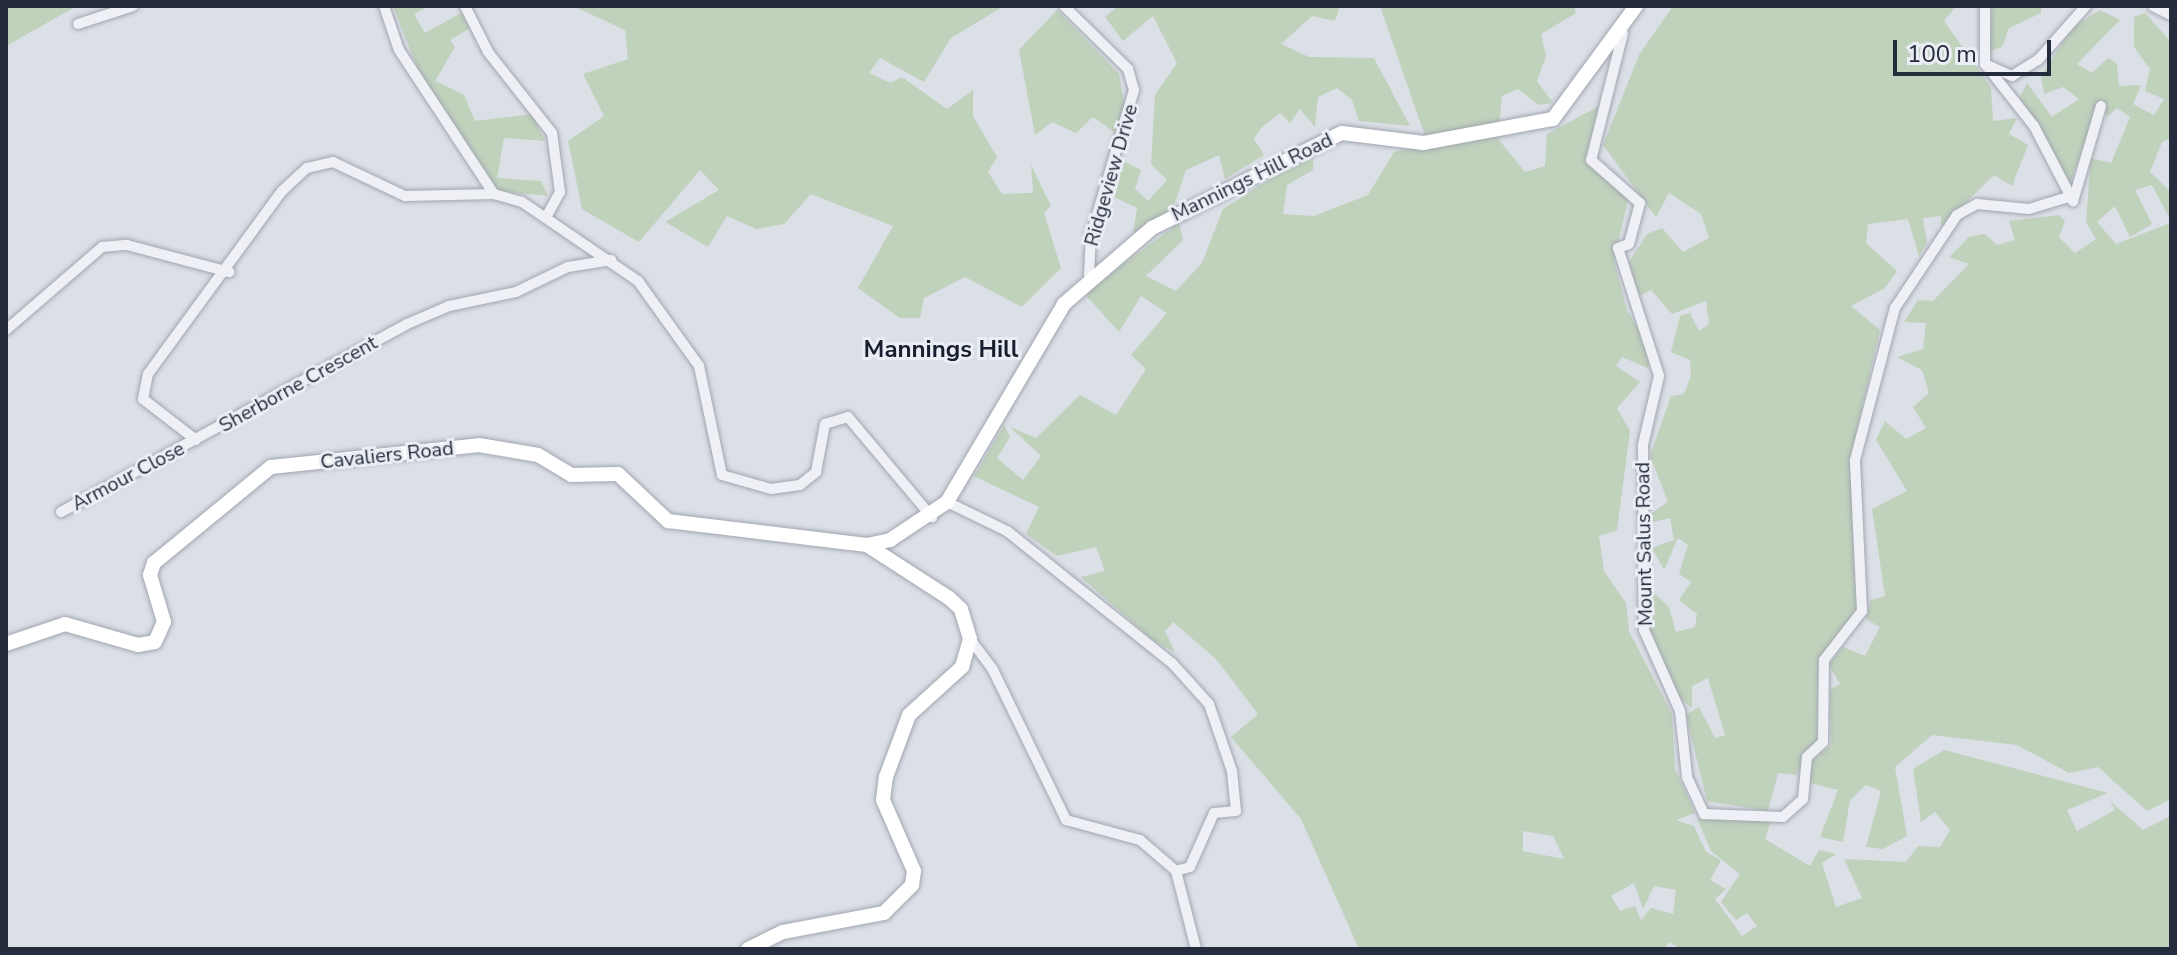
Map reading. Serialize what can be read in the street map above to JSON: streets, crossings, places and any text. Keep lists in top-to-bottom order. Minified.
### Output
{"streets":{"main road":["Mannings Hill Road","Cavaliers Road"],"street":["Ridgeview Drive","Sherborne Crescent","Armour Close","Mount Salus Road"]},"crossings":[["Ridgeview Drive","Mannings Hill Road"],["Mannings Hill Road","Cavaliers Road"],["Mannings Hill Road","Mount Salus Road"],["Sherborne Crescent","Armour Close"]],"districts":["Mannings Hill"],"scale_bar":"100 m"}
